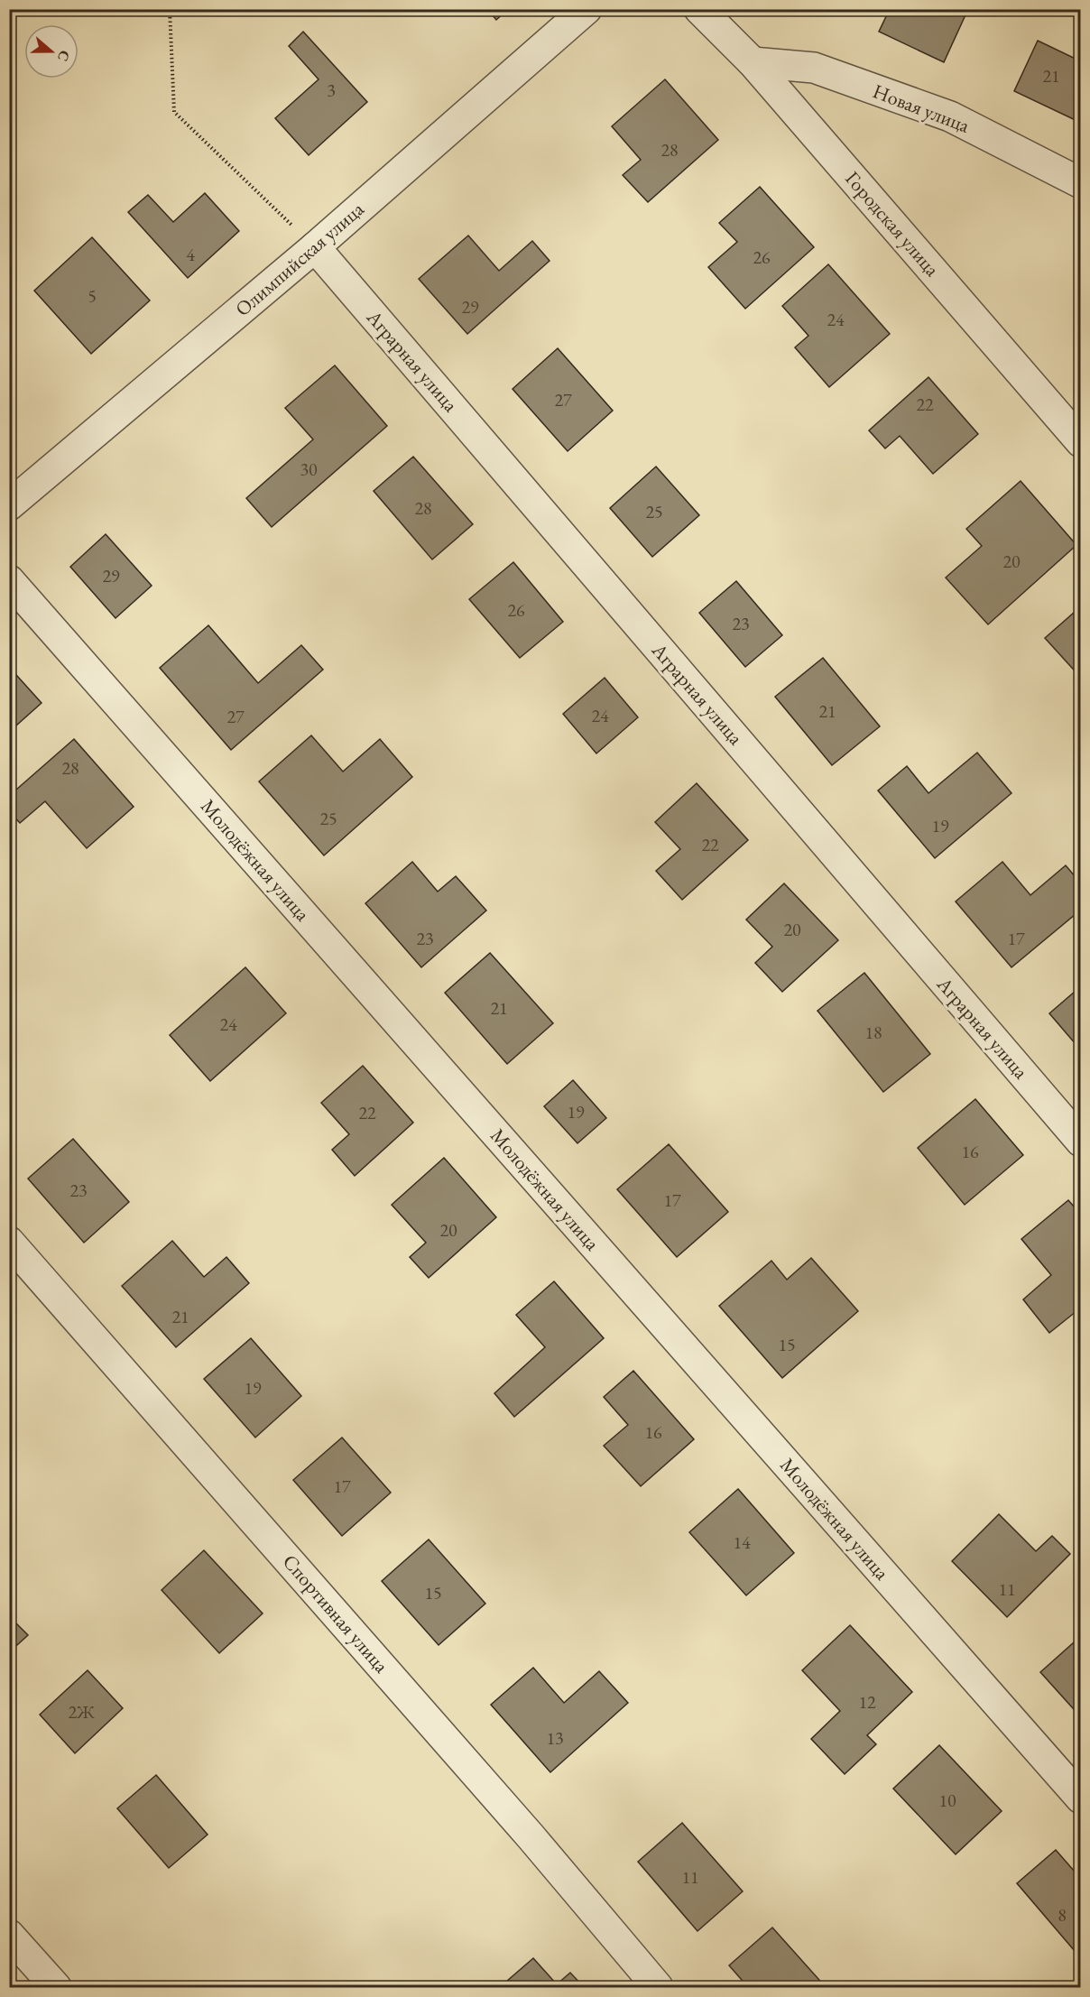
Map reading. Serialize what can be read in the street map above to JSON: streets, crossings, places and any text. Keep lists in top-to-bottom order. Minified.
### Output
{"streets":{"street":["Новая улица","Городская улица","Олимпийская улица","Аграрная улица","Молодёжная улица","Спортивная улица"]},"crossings":[["Новая улица","Городская улица"],["Олимпийская улица","Аграрная улица"]],"house_numbers":["21","3","28","4","26","5","29","24","27","22","30","28","25","20","29","26","23","21","24","27","28","25","19","22","20","23","17","21","24","18","19","22","16","23","17","20","21","15","19","16","17","14","11","15","12","2Ж","13","10","11","8"],"north":"right"}
